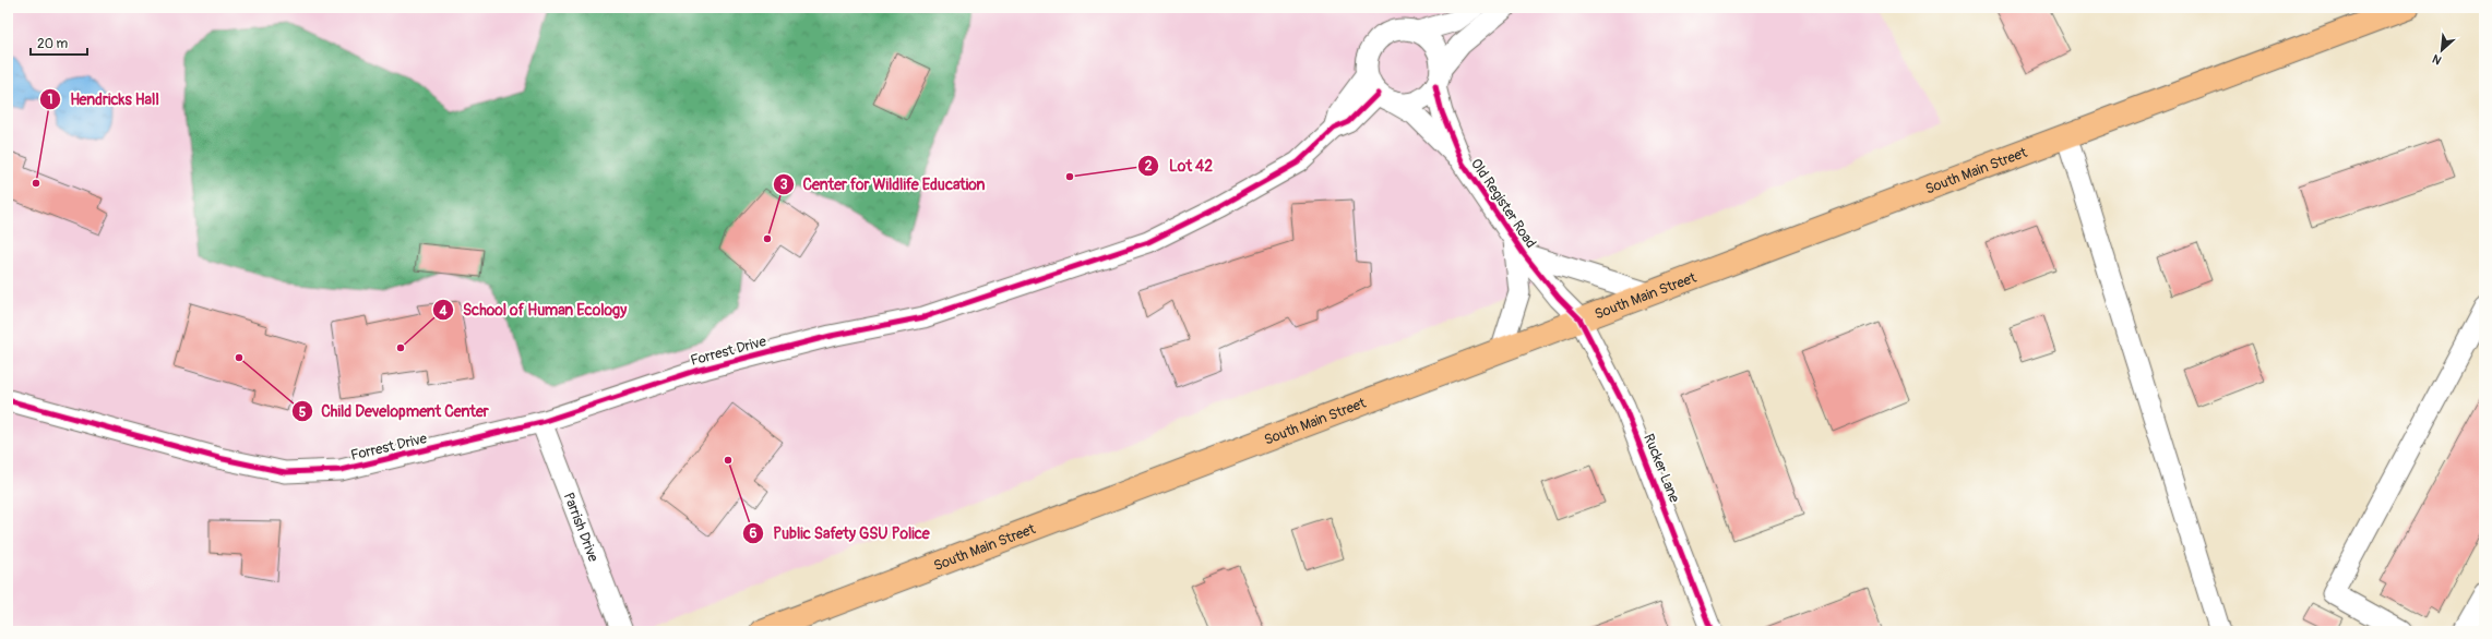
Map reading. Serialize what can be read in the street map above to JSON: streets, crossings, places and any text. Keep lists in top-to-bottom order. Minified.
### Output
{"streets":{"main road":["South Main Street"],"street":["Old Register Road","Forrest Drive","Rucker Lane","Parrish Drive"]},"crossings":[["South Main Street","Old Register Road"],["South Main Street","Rucker Lane"],["Old Register Road","Rucker Lane"],["Forrest Drive","Parrish Drive"]],"places":["Lot 42","Hendricks Hall","Center for Wildlife Education","School of Human Ecology","Child Development Center","Public Safety GSU Police"],"scale_bar":"20 m","north":"bottom left"}
